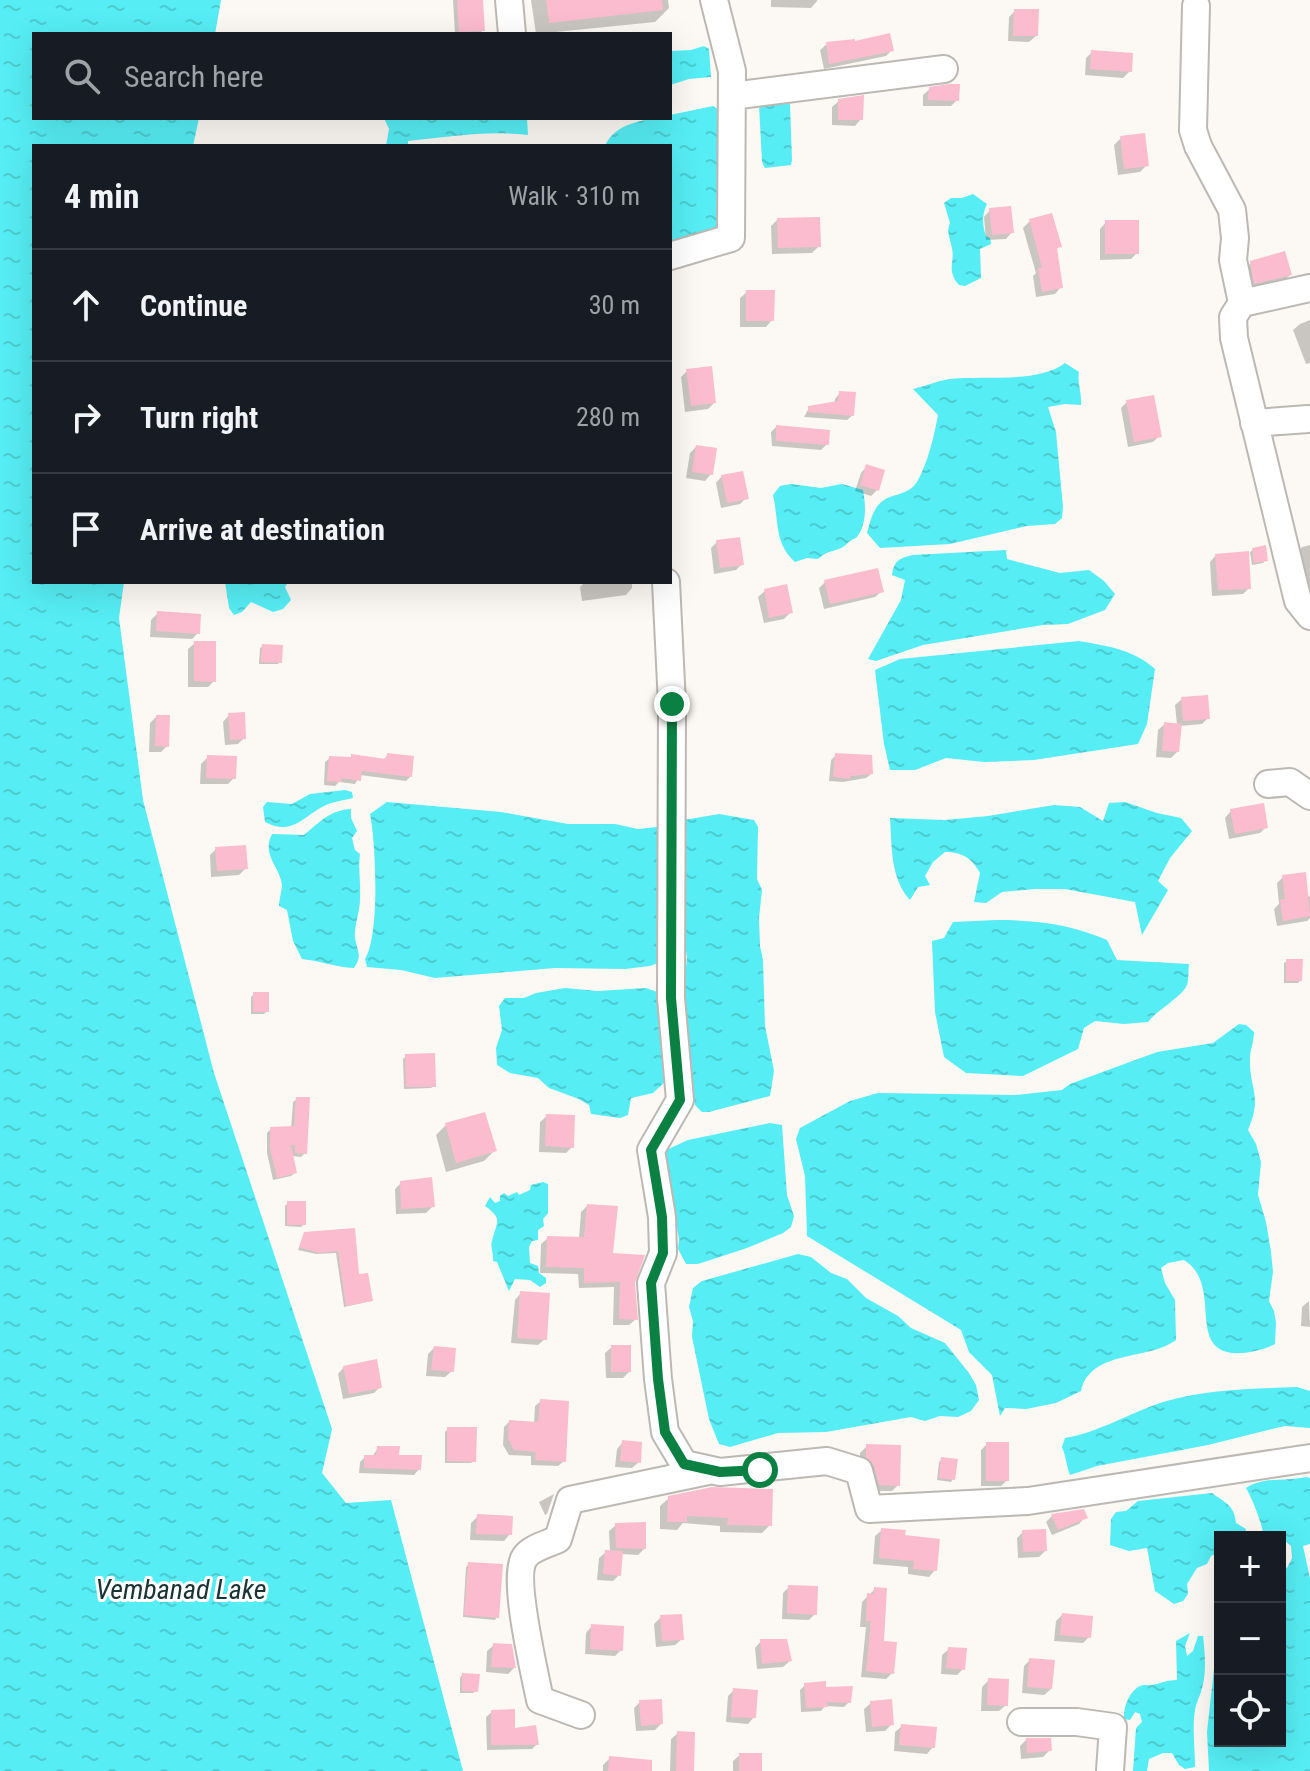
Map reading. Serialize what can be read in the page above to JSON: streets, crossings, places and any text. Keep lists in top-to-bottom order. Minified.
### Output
{"water":["Vembanad Lake"],"page":{"search":"Search here","heading":["4 min","Walk · 310 m"],"list":[["Continue","30 m"],["Turn right","280 m"],"Arrive at destination"],"map_buttons":["+","−"]}}
